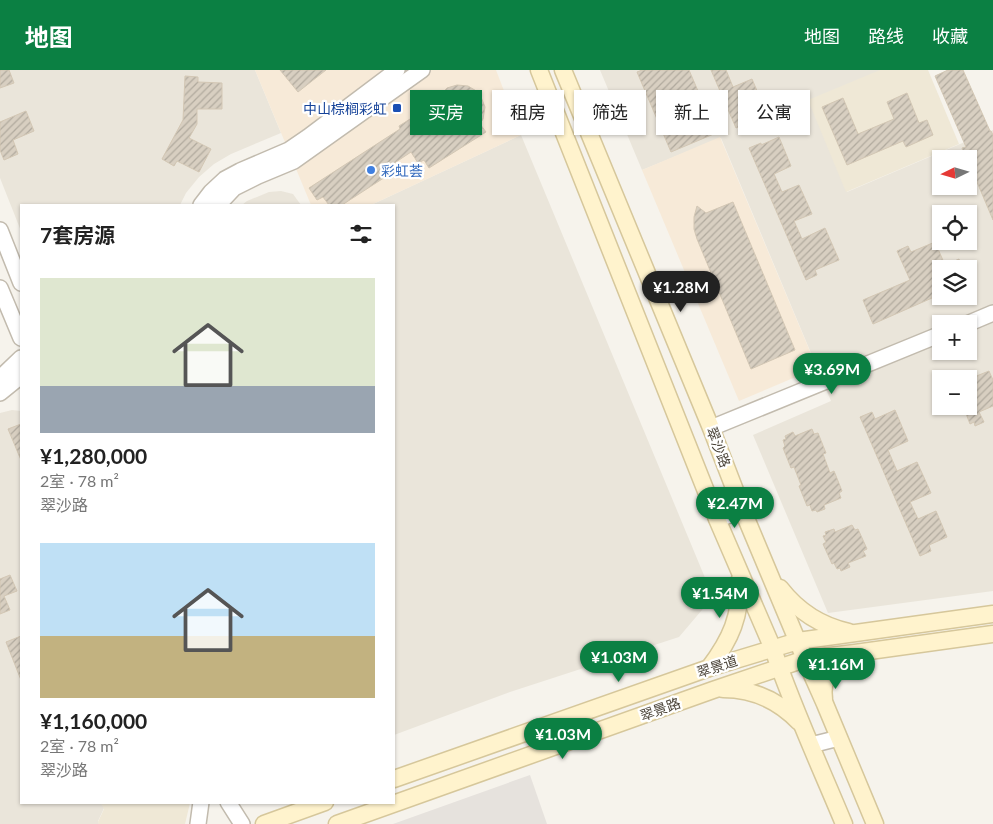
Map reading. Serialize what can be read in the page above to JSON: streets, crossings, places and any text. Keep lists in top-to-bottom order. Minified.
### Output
{"streets":{"main road":["翠沙路","翠景道","翠景路"]},"crossings":[["翠沙路","翠景道"],["翠沙路","翠景路"]],"places":{"transit":["中山棕榈彩虹"],"other":["彩虹荟"]},"north":"left","page":{"header":"地图","nav":["地图","路线","收藏"],"chip":["买房","租房","筛选","新上","公寓"],"map_buttons":["+","−"],"heading":"7套房源","list":[{"name":"¥1,280,000","note":"2室 · 78 m² · 翠沙路"},{"name":"¥1,160,000","note":"2室 · 78 m² · 翠沙路"}],"price":["¥1.28M","¥3.69M","¥2.47M","¥1.54M","¥1.03M","¥1.16M","¥1.03M"]}}
